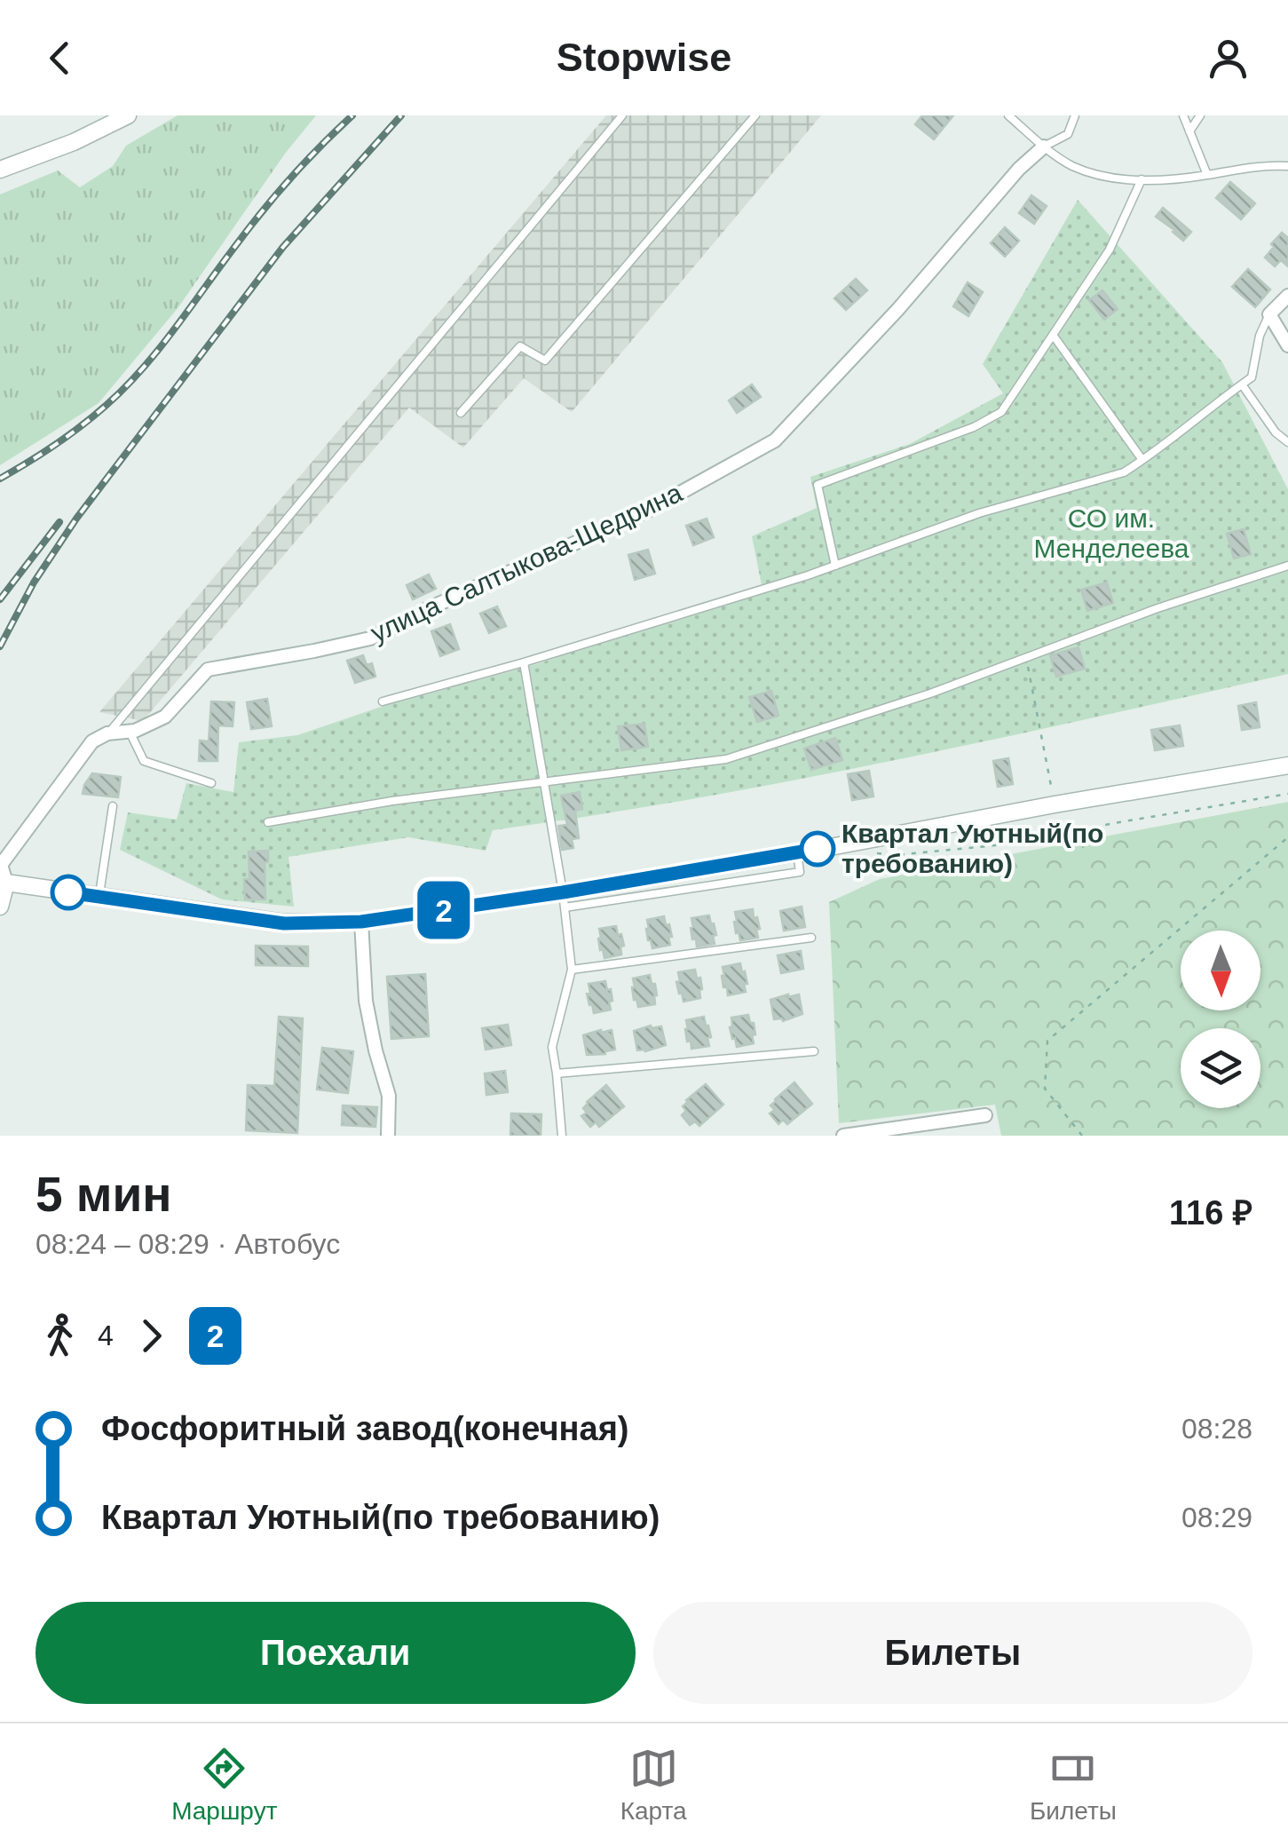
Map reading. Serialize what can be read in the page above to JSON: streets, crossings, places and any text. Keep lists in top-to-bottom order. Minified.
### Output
{"streets":{"street":["улица Салтыкова-Щедрина"]},"parks":["СО им. Менделеева"],"places":["Квартал Уютный(по требованию)"],"lines":["bus line 2"],"north":"bottom","page":{"header":"Stopwise","on_map":"2","heading":["5 мин","08:24 – 08:29 · Автобус","116 ₽"],"legs":["4","2"],"list":[{"name":"Фосфоритный завод(конечная)","value":"08:28"},{"name":"Квартал Уютный(по требованию)","value":"08:29"}],"buttons":["Поехали","Билеты"],"tabs":["Маршрут","Карта","Билеты"]}}
